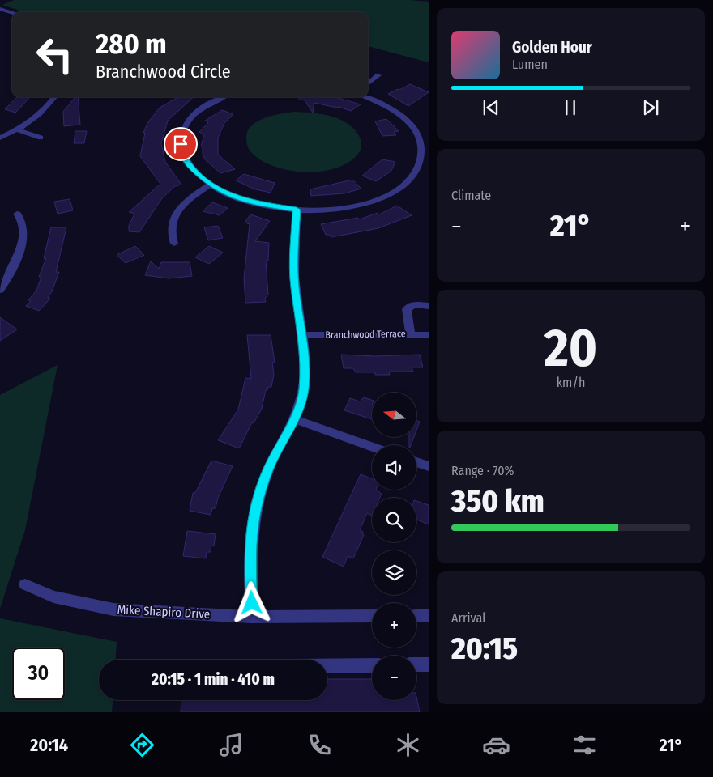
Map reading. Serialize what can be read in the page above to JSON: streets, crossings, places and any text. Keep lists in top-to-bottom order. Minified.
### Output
{"streets":{"street":["Branchwood Terrace","Mike Shapiro Drive"]},"north":"left","page":{"turn":["280 m","Branchwood Circle"],"song":["Golden Hour","Lumen"],"tile":["Climate",["20","km/h"],["Range · 70%","350 km"],["Arrival","20:15"]],"heat":["−","21°","+"],"map_buttons":["+","−"],"limit":"30","trip":"20:15 · 1 min · 410 m","tabs":["20:14","21°"]}}
